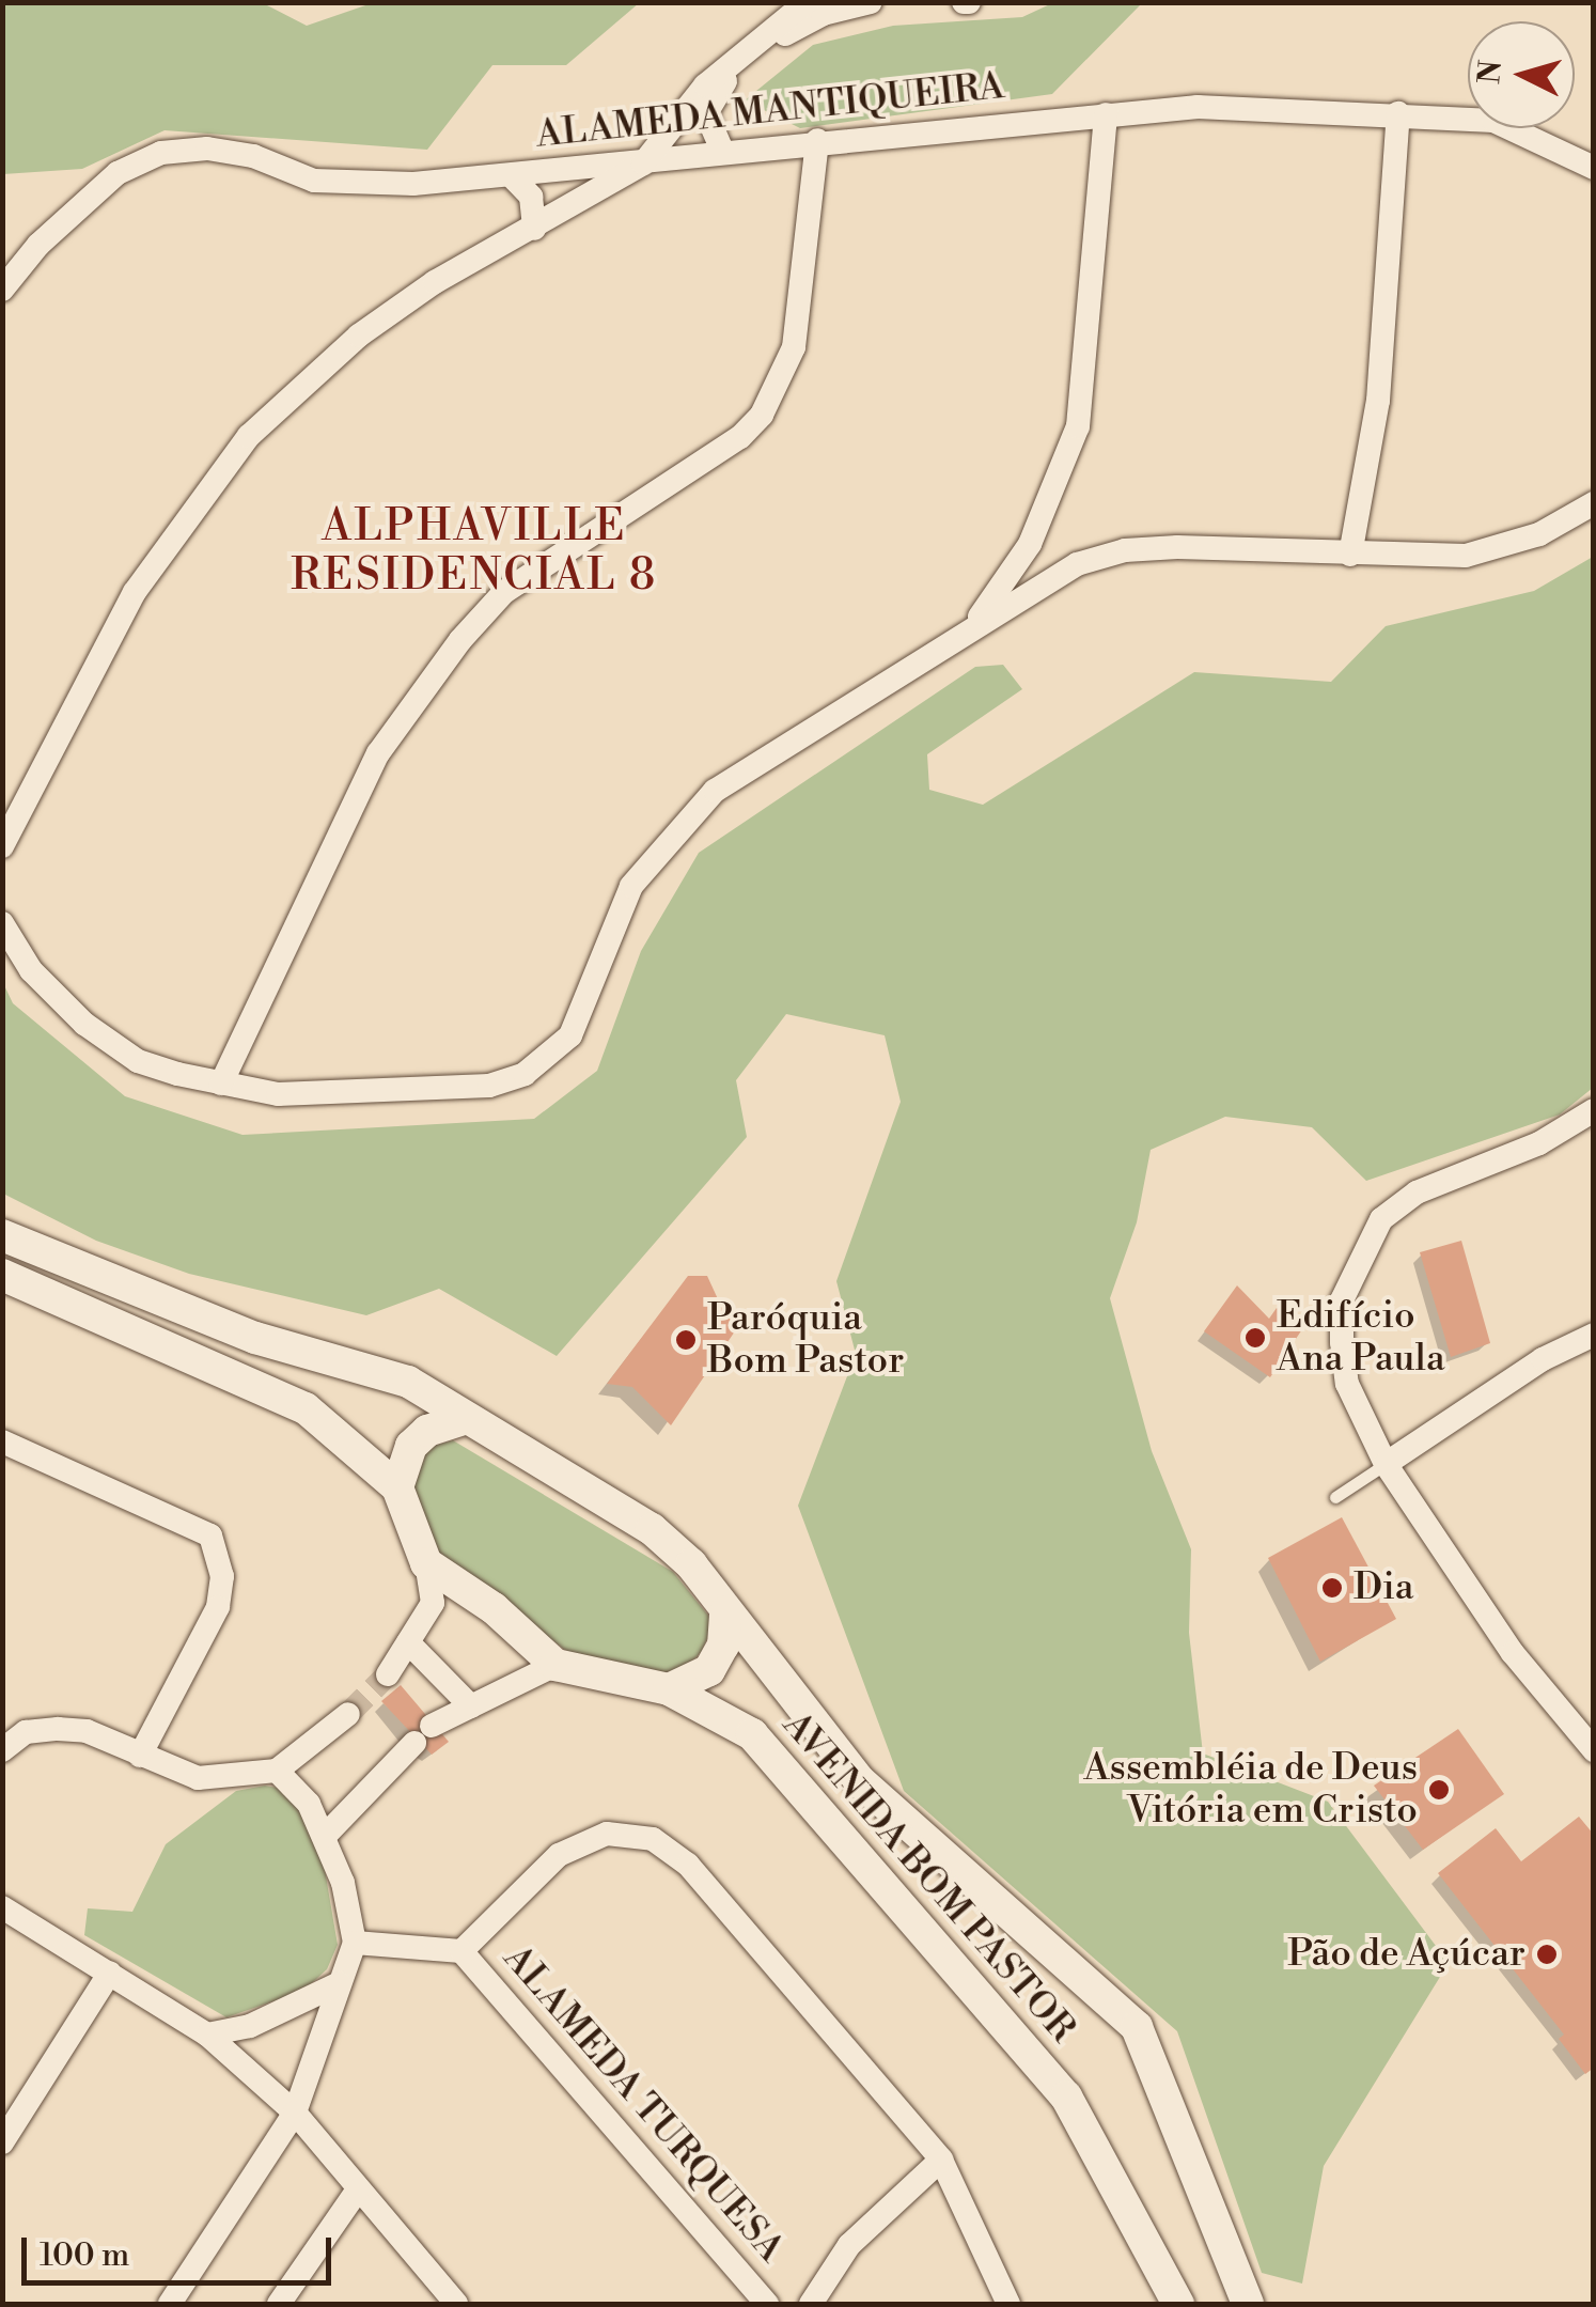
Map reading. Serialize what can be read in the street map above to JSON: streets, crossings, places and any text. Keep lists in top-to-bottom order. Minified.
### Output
{"streets":{"street":["ALAMEDA MANTIQUEIRA","AVENIDA BOM PASTOR","ALAMEDA TURQUESA"]},"districts":["ALPHAVILLE RESIDENCIAL 8"],"places":["Edifício Ana Paula","Paróquia Bom Pastor","Dia","Assembléia de Deus Vitória em Cristo","Pão de Açúcar"],"scale_bar":"100 m","north":"left"}
